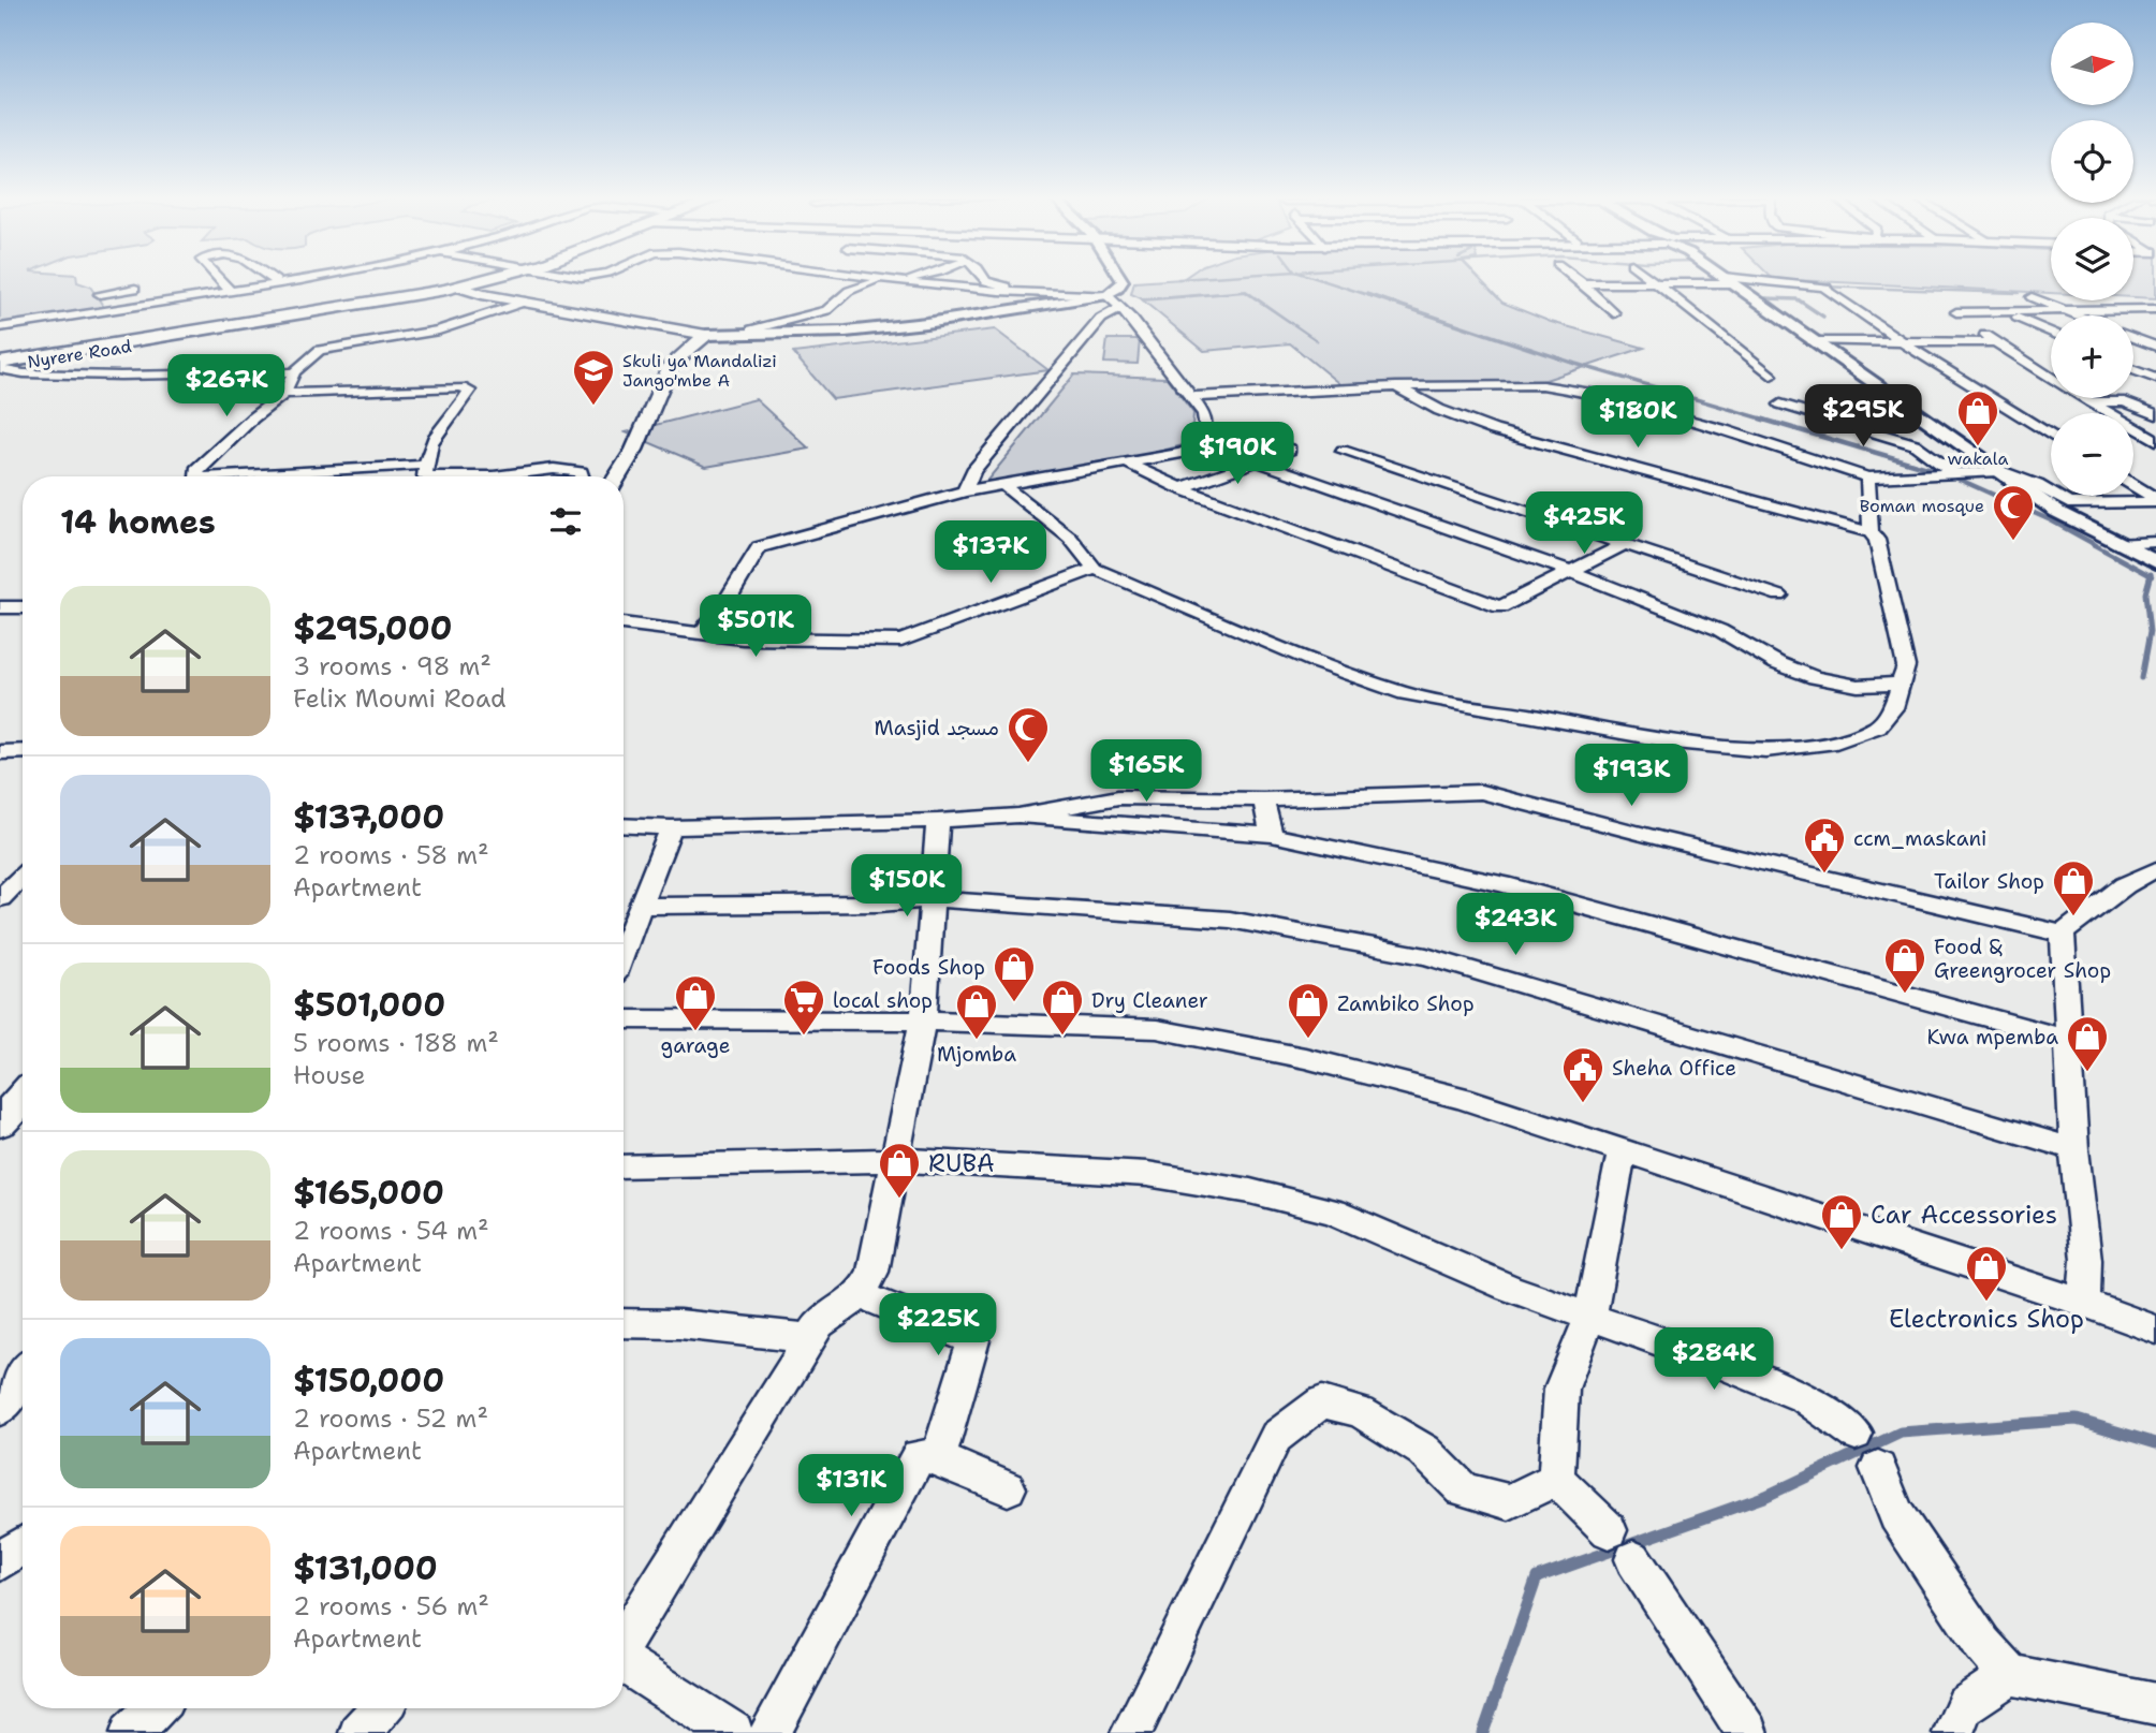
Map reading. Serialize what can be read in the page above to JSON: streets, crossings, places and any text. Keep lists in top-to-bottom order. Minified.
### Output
{"streets":{"main road":["Nyrere Road"]},"places":{"school or university":["Skuli ya Mandalizi Jango'mbe A"],"shop":["wakala","Tailor Shop","Food & Greengrocer Shop","Foods Shop","garage","Dry Cleaner","Zambiko Shop","Mjomba","Kwa mpemba","RUBA","Car Accessories","Electronics Shop"],"mosque":["Boman mosque","Masjid مسجد"],"public building":["ccm_maskani","Sheha Office"],"supermarket":["local shop"]},"north":"right","page":{"map_buttons":["+","−"],"price":["$267K","$295K","$180K","$190K","$425K","$137K","$501K","$165K","$193K","$150K","$243K","$225K","$284K","$131K"],"heading":"14 homes","list":[{"name":"$295,000","note":"3 rooms · 98 m² · Felix Moumi Road"},{"name":"$137,000","note":"2 rooms · 58 m² · Apartment"},{"name":"$501,000","note":"5 rooms · 188 m² · House"},{"name":"$165,000","note":"2 rooms · 54 m² · Apartment"},{"name":"$150,000","note":"2 rooms · 52 m² · Apartment"},{"name":"$131,000","note":"2 rooms · 56 m² · Apartment"}]}}
